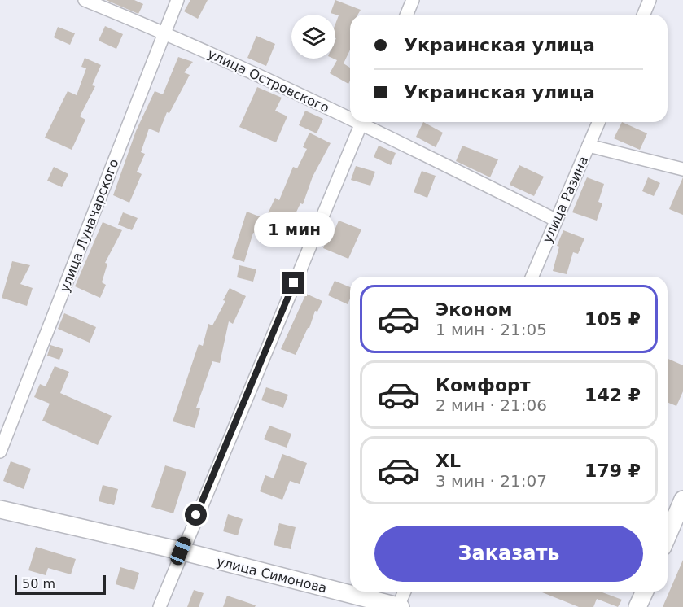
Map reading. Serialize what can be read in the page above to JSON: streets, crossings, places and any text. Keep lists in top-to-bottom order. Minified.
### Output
{"streets":{"street":["улица Островского","улица Разина","улица Луначарского","улица Симонова"]},"crossings":[["улица Островского","улица Разина"],["улица Островского","улица Луначарского"]],"scale_bar":"50 m","page":{"banner":["Украинская улица","Украинская улица"],"bubble":"1 мин","list":[{"name":"Эконом","note":"1 мин · 21:05","value":"105 ₽"},{"name":"Комфорт","note":"2 мин · 21:06","value":"142 ₽"},{"name":"XL","note":"3 мин · 21:07","value":"179 ₽"}],"buttons":"Заказать","scale":"50 m"}}
